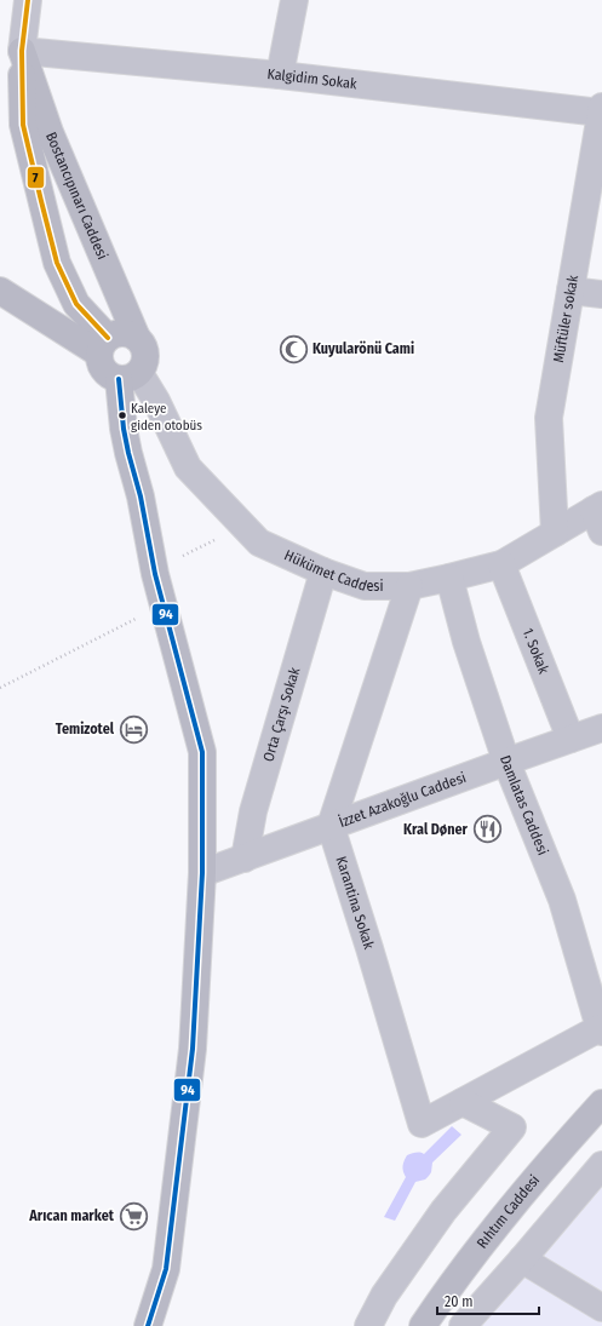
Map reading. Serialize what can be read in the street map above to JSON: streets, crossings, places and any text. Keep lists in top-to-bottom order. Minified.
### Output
{"streets":{"street":["Kalgidim Sokak","Bostancıpınarı Caddesi","Müftüler sokak","Hükümet Caddesi","1. Sokak","Orta Çarşı Sokak","İzzet Azakoğlu Caddesi","Damlatas Caddesi","Karantina Sokak","Rıhtım Caddesi"]},"crossings":[["Kalgidim Sokak","Bostancıpınarı Caddesi"],["Kalgidim Sokak","Müftüler sokak"],["Bostancıpınarı Caddesi","Hükümet Caddesi"],["Müftüler sokak","Hükümet Caddesi"],["Hükümet Caddesi","1. Sokak"],["Hükümet Caddesi","Orta Çarşı Sokak"],["Hükümet Caddesi","Damlatas Caddesi"],["1. Sokak","İzzet Azakoğlu Caddesi"],["Orta Çarşı Sokak","İzzet Azakoğlu Caddesi"],["İzzet Azakoğlu Caddesi","Damlatas Caddesi"],["İzzet Azakoğlu Caddesi","Karantina Sokak"]],"places":{"mosque":["Kuyularönü Cami"],"other":["Kaleye giden otobüs"],"hotel":["Temizotel"],"restaurant":["Kral Døner"],"supermarket":["Arıcan market"]},"lines":["transit line 7","transit line 94"],"scale_bar":"20 m"}
